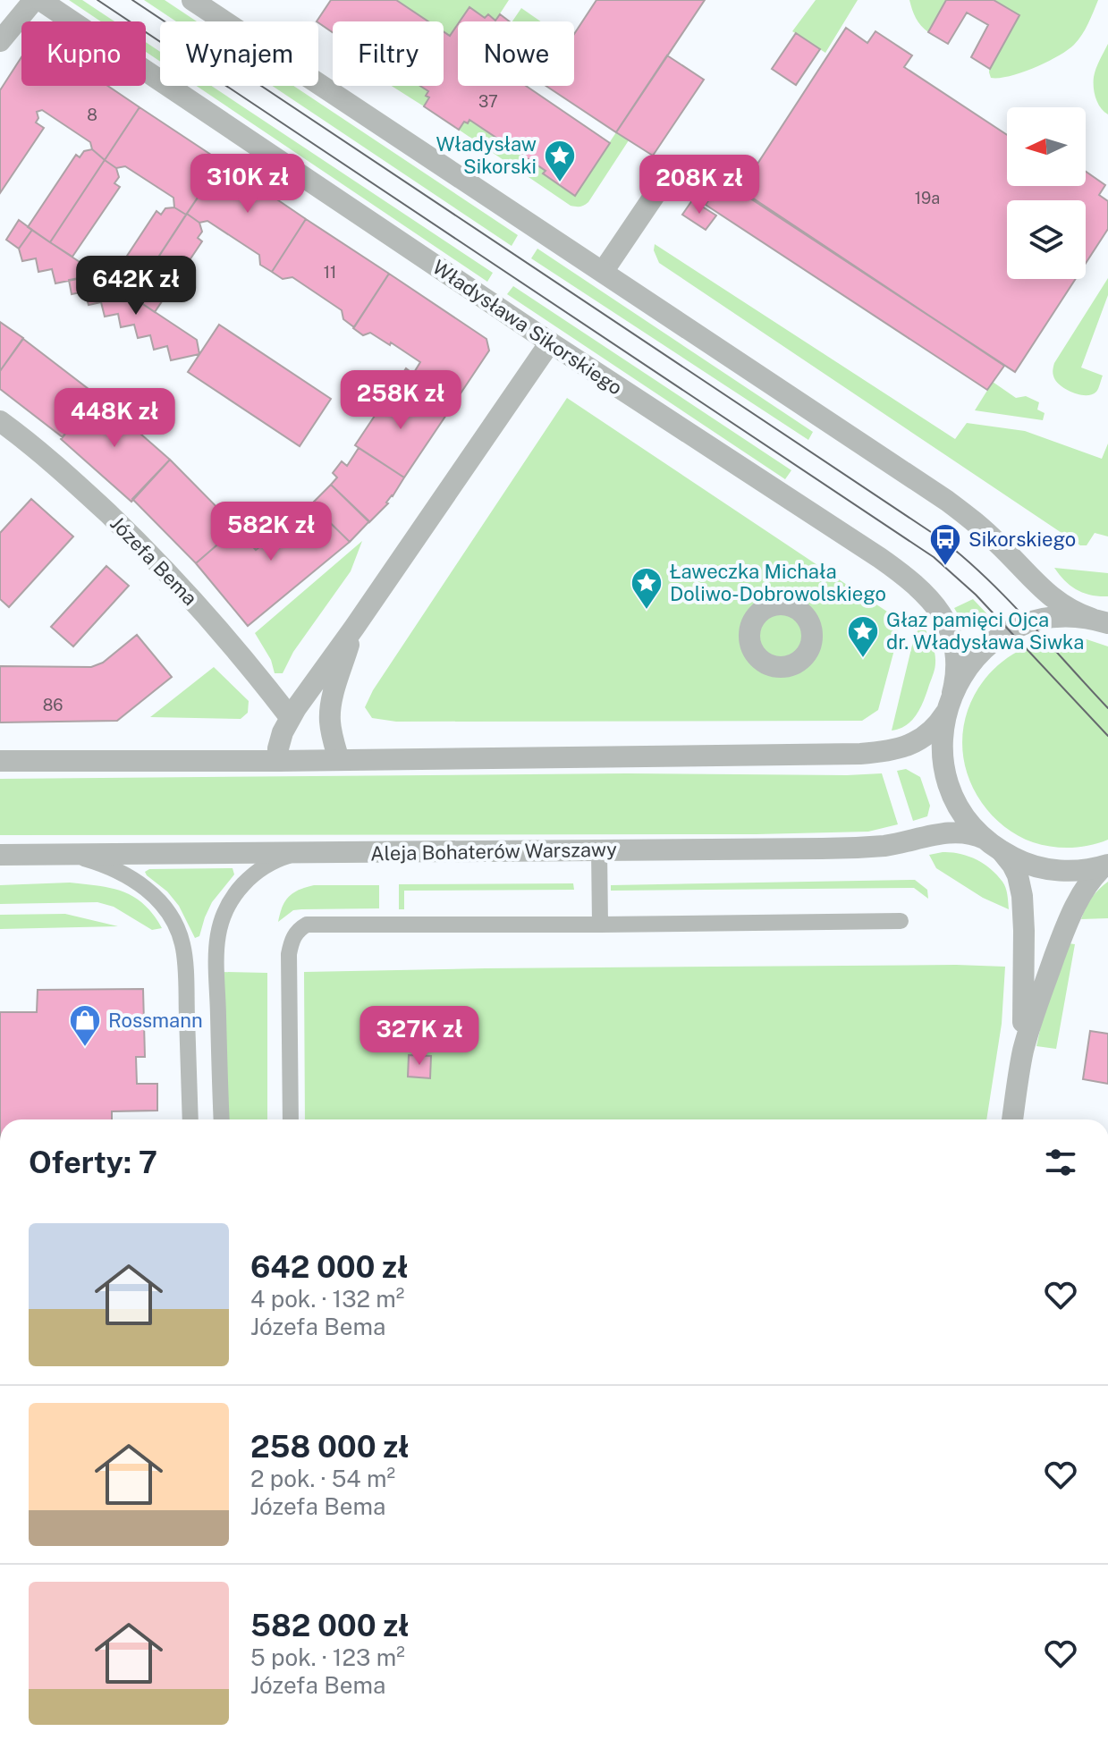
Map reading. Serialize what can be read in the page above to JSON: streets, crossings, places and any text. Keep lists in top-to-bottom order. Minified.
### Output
{"streets":{"street":["Władysława Sikorskiego","Józefa Bema","Aleja Bohaterów Warszawy"]},"crossings":[["Władysława Sikorskiego","Aleja Bohaterów Warszawy"]],"places":{"place":["Władysław Sikorski","Ławeczka Michała Doliwo-Dobrowolskiego","Głaz pamięci Ojca dr. Władysława Siwka"],"bus stop":["Sikorskiego"],"shop":["Rossmann"]},"house_numbers":["37","8","19a","11","86"],"north":"left","page":{"chip":["Kupno","Wynajem","Filtry","Nowe"],"price":["310K zł","208K zł","642K zł","258K zł","448K zł","582K zł","327K zł"],"heading":"Oferty: 7","list":[{"name":"642 000 zł","note":"4 pok. · 132 m² · Józefa Bema"},{"name":"258 000 zł","note":"2 pok. · 54 m² · Józefa Bema"},{"name":"582 000 zł","note":"5 pok. · 123 m² · Józefa Bema"}]}}
